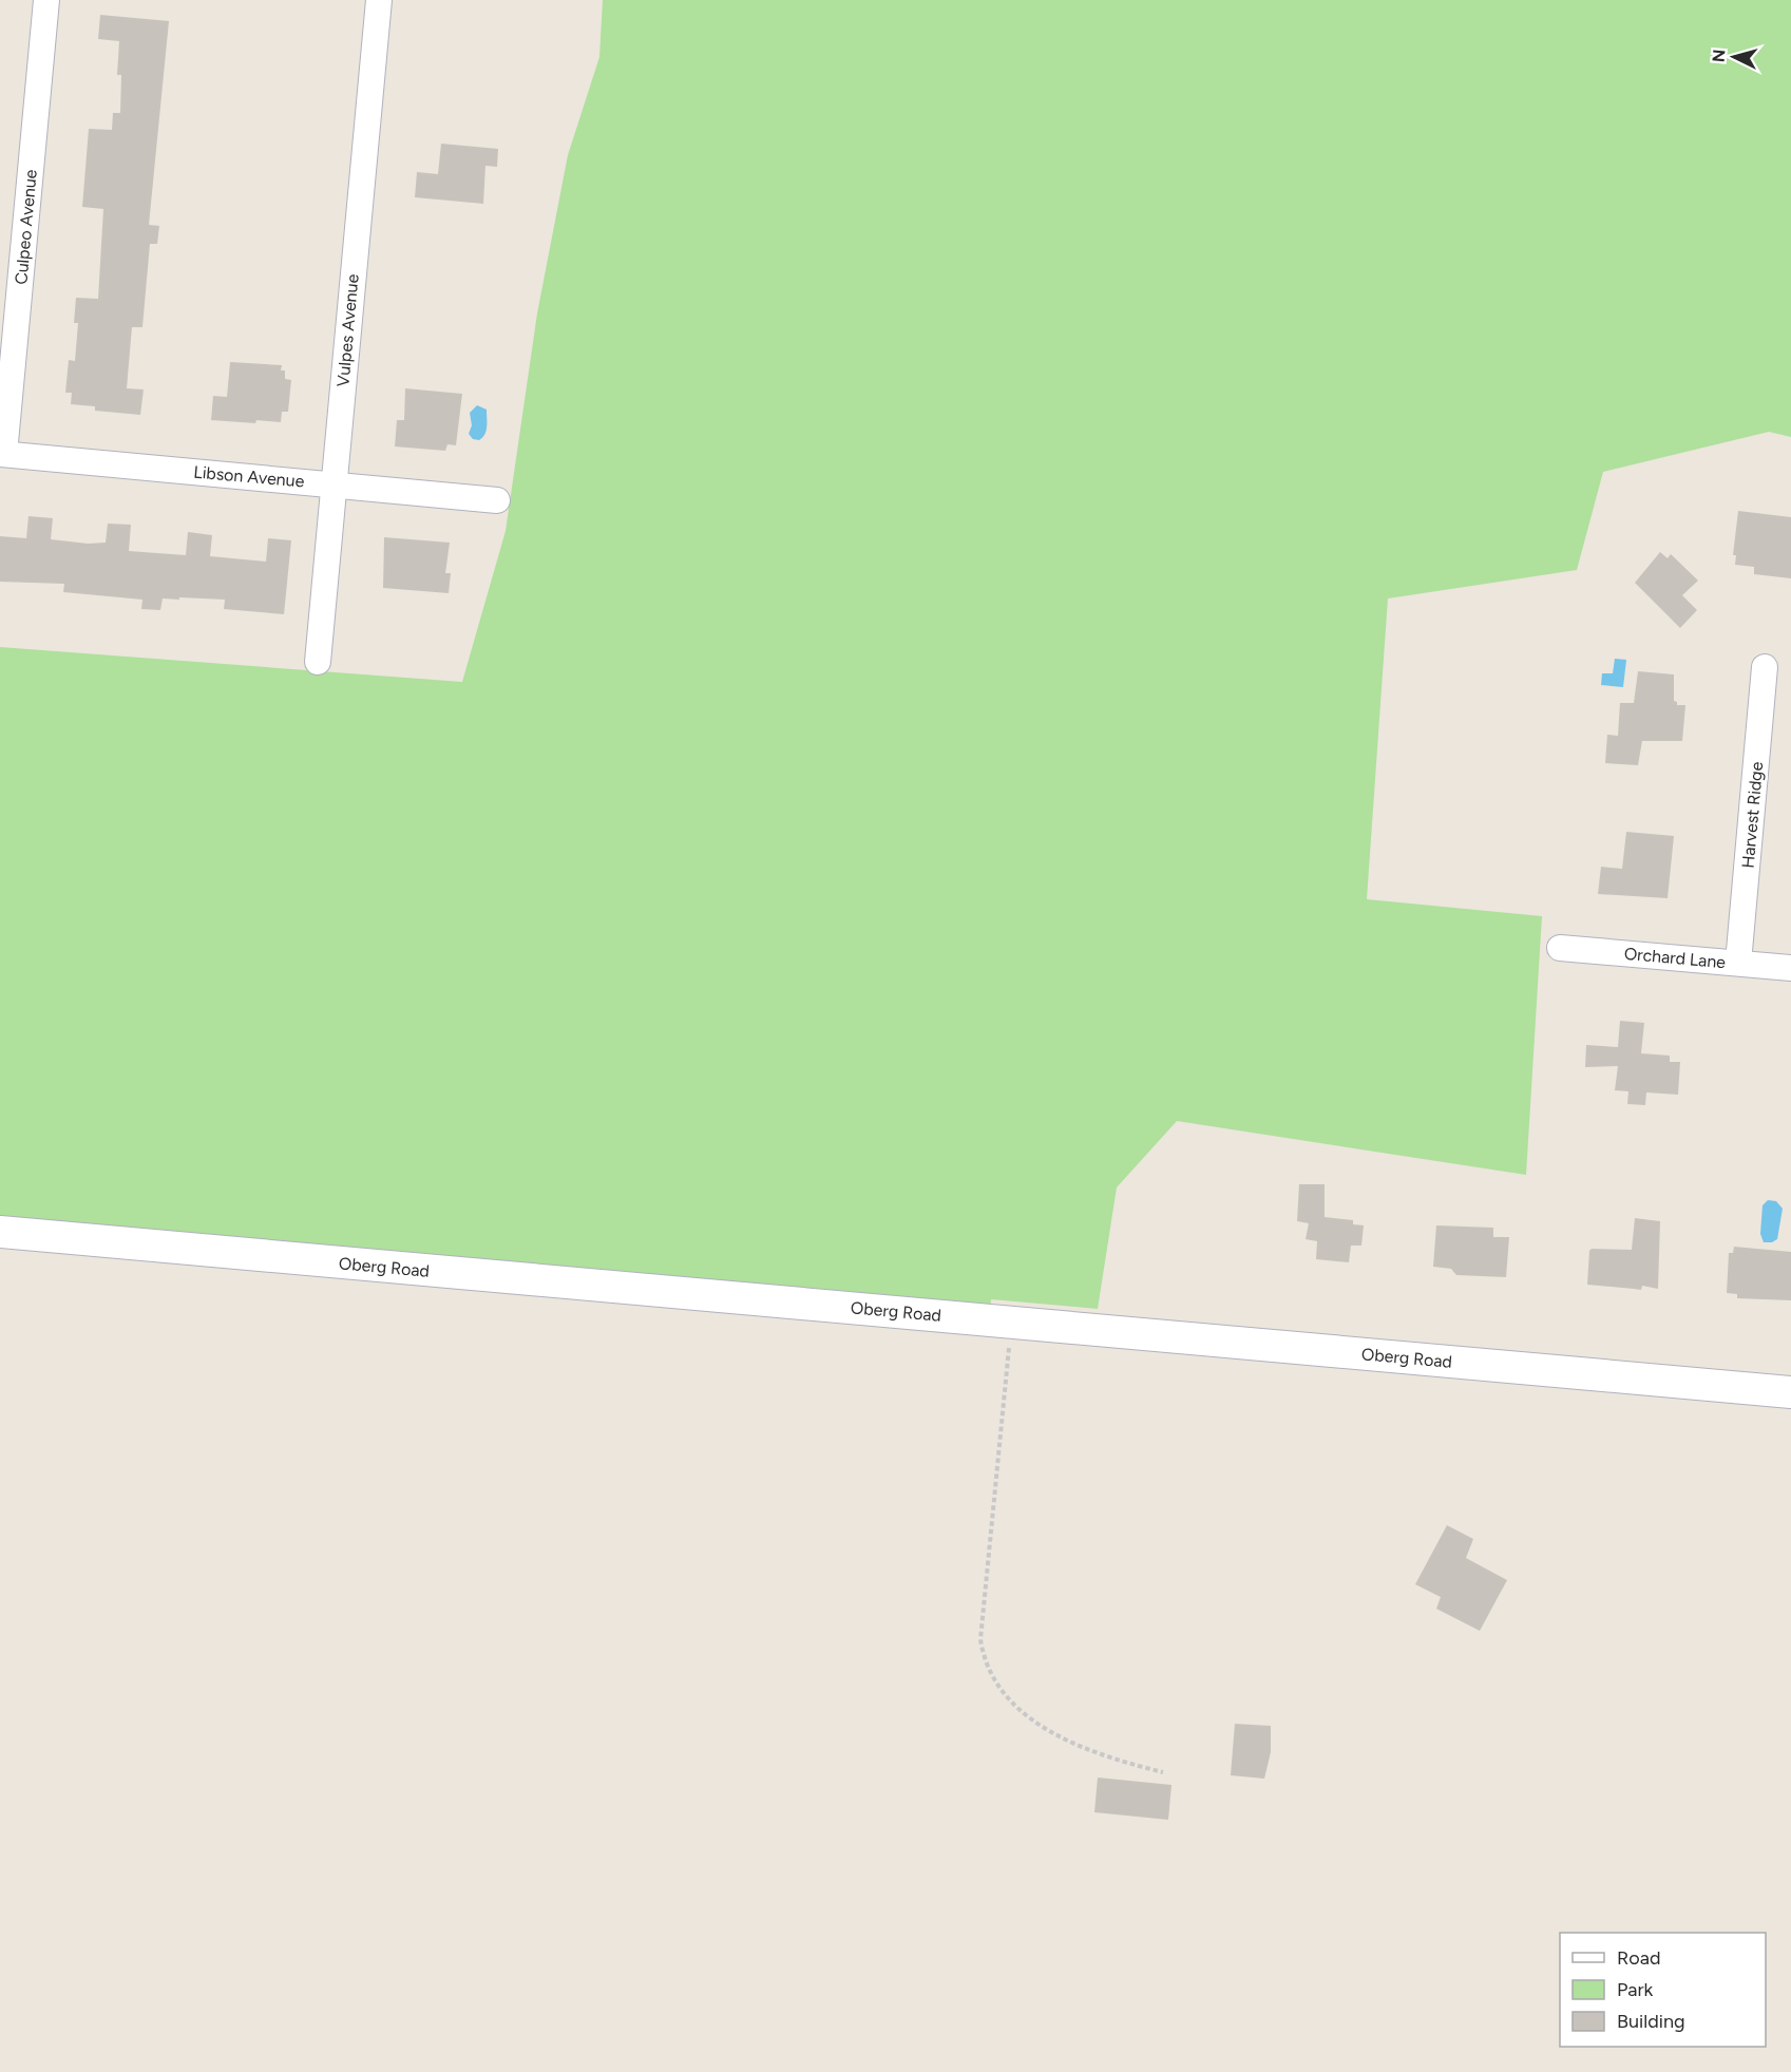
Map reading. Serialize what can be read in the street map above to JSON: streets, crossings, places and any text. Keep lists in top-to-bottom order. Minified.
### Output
{"streets":{"street":["Culpeo Avenue","Vulpes Avenue","Libson Avenue","Harvest Ridge","Orchard Lane","Oberg Road"]},"crossings":[["Culpeo Avenue","Libson Avenue"],["Vulpes Avenue","Libson Avenue"],["Harvest Ridge","Orchard Lane"]],"legend":["Road","Park","Building"],"north":"left"}
